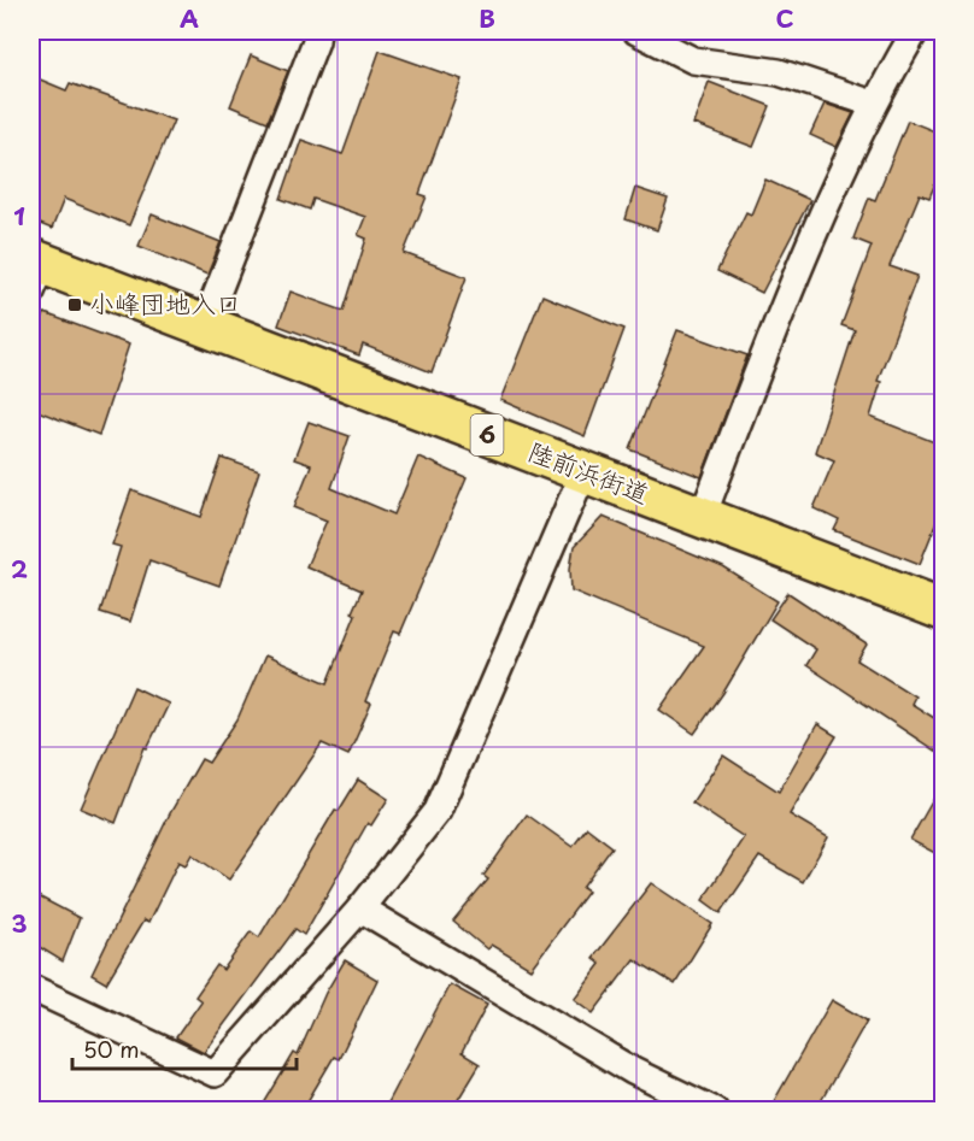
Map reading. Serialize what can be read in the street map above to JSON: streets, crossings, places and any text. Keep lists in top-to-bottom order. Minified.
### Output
{"streets":{"highway":["6","陸前浜街道"]},"places":{"transit":["小峰団地入口"]},"scale_bar":"50 m","grid":{"columns":["A","B","C"],"rows":["1","2","3"]}}
